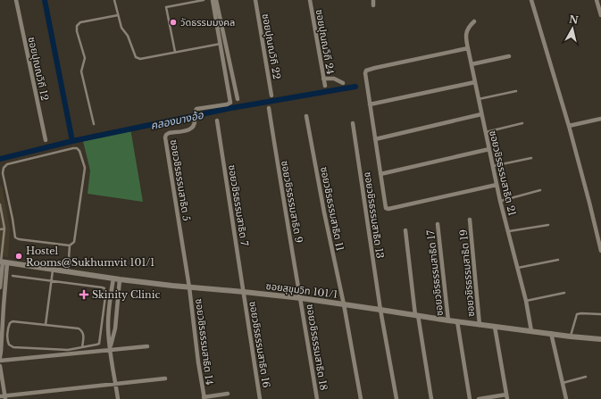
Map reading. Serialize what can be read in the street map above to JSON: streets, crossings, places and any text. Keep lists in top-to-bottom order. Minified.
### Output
{"streets":{"street":["ซอยปุณณวิถี 24","ซอยปุณณวิถี 22","ซอยปุณณวิถี 12","ซอยวชิรธรรมสาธิต 21","ซอยวชิรธรรมสาธิต 5","ซอยวชิรธรรมสาธิต 9","ซอยวชิรธรรมสาธิต 7","ซอยวชิรธรรมสาธิต 11","ซอยวชิรธรรมสาธิต 13","ซอยวชิรธรรมสาธิต 17","ซอยวชิรธรรมสาธิต 19","ซอยสุขุมวิท 101/1","ซอยวชิรธรรมสาธิต 14","ซอยวชิรธรรมสาธิต 16","ซอยวชิรธรรมสาธิต 18"]},"crossings":[["ซอยวชิรธรรมสาธิต 21","ซอยสุขุมวิท 101/1"],["ซอยวชิรธรรมสาธิต 5","ซอยสุขุมวิท 101/1"],["ซอยวชิรธรรมสาธิต 5","ซอยวชิรธรรมสาธิต 14"],["ซอยวชิรธรรมสาธิต 9","ซอยสุขุมวิท 101/1"],["ซอยวชิรธรรมสาธิต 9","ซอยวชิรธรรมสาธิต 18"],["ซอยวชิรธรรมสาธิต 7","ซอยสุขุมวิท 101/1"],["ซอยวชิรธรรมสาธิต 7","ซอยวชิรธรรมสาธิต 16"],["ซอยวชิรธรรมสาธิต 11","ซอยสุขุมวิท 101/1"],["ซอยวชิรธรรมสาธิต 13","ซอยสุขุมวิท 101/1"],["ซอยวชิรธรรมสาธิต 17","ซอยสุขุมวิท 101/1"],["ซอยวชิรธรรมสาธิต 19","ซอยสุขุมวิท 101/1"],["ซอยสุขุมวิท 101/1","ซอยวชิรธรรมสาธิต 14"],["ซอยสุขุมวิท 101/1","ซอยวชิรธรรมสาธิต 16"],["ซอยสุขุมวิท 101/1","ซอยวชิรธรรมสาธิต 18"]],"water":["คลองบางอ้อ"],"places":{"other":["วัดธรรมมงคล","Hostel Rooms@Sukhumvit 101/1"],"health":["Skinity Clinic"]},"north":"top"}
